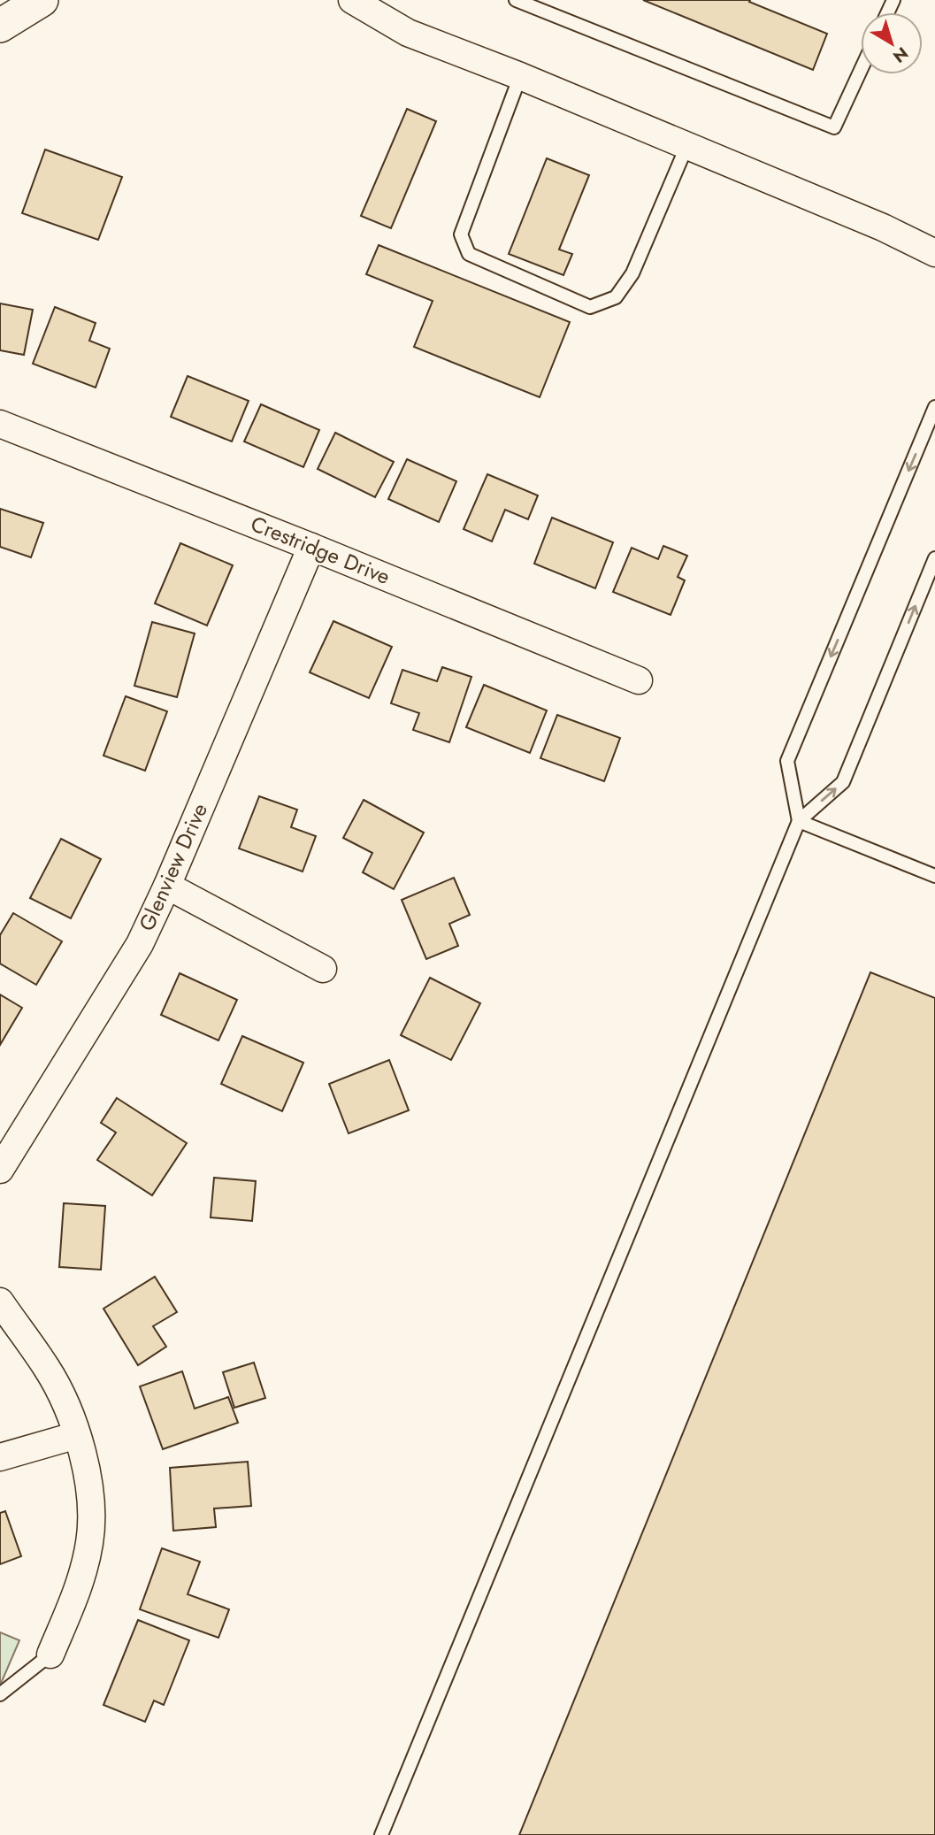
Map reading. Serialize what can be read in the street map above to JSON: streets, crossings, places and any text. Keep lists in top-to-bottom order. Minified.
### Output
{"streets":{"street":["Crestridge Drive","Glenview Drive"]},"crossings":[["Crestridge Drive","Glenview Drive"]],"north":"bottom right"}
